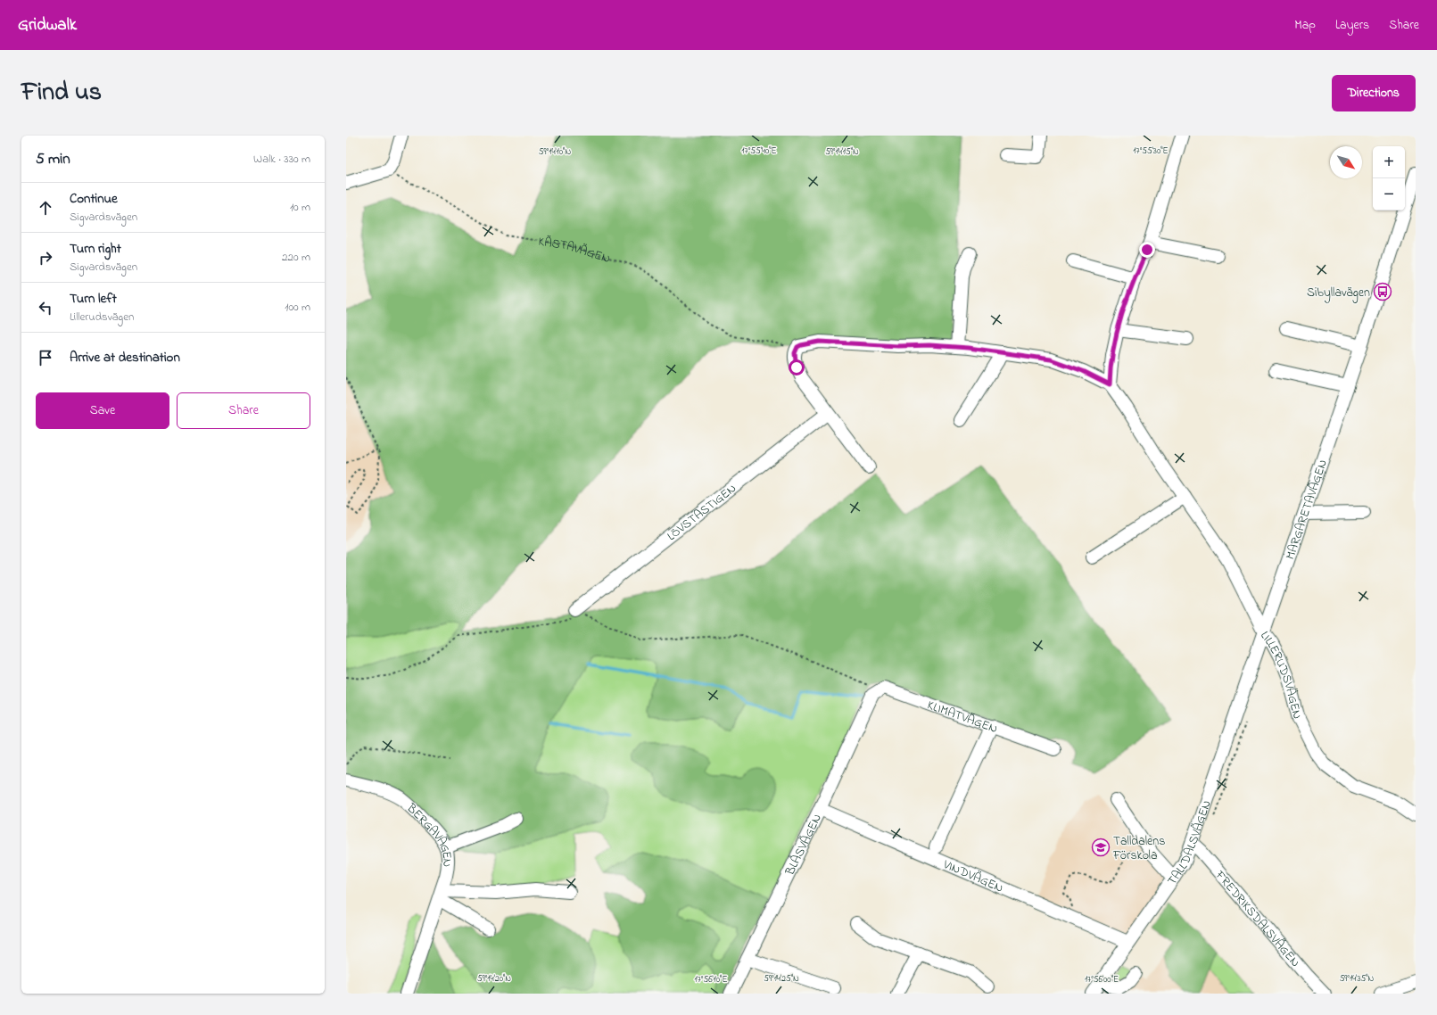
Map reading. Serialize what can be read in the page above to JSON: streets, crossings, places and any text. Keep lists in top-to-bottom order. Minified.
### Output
{"streets":{"street":["MARGARETAVÄGEN","LÖVSTASTIGEN","LILLERUDSVÄGEN","KLIMATVÄGEN","BERGAVÄGEN","TALLDALSVÄGEN","BLÅSVÄGEN","VINDVÄGEN","FREDRIKSDALSVÄGEN"],"path":["KÄSTAVÄGEN"]},"crossings":[["MARGARETAVÄGEN","LILLERUDSVÄGEN"],["MARGARETAVÄGEN","TALLDALSVÄGEN"],["LILLERUDSVÄGEN","TALLDALSVÄGEN"],["KLIMATVÄGEN","BLÅSVÄGEN"],["TALLDALSVÄGEN","VINDVÄGEN"],["TALLDALSVÄGEN","FREDRIKSDALSVÄGEN"],["BLÅSVÄGEN","VINDVÄGEN"]],"places":{"bus stop":["Sibyllavägen"],"school or university":["Talldalens Förskola"]},"north":"bottom right","page":{"header":"Gridwalk","nav":["Map","Layers","Share"],"title":"Find us","buttons":["Directions",["Save","Share"]],"heading":["5 min","Walk · 330 m"],"map_buttons":["+","−"],"list":[["Continue","Sigvardsvägen","10 m"],["Turn right","Sigvardsvägen","220 m"],["Turn left","Lillerudsvägen","100 m"],"Arrive at destination"]},"coordinates":["17°55'40\"E","17°55'30\"E","59°14'10\"N","59°14'15\"N","59°14'20\"N","59°14'25\"N","59°14'35\"N","17°56'10\"E","17°56'00\"E"]}
